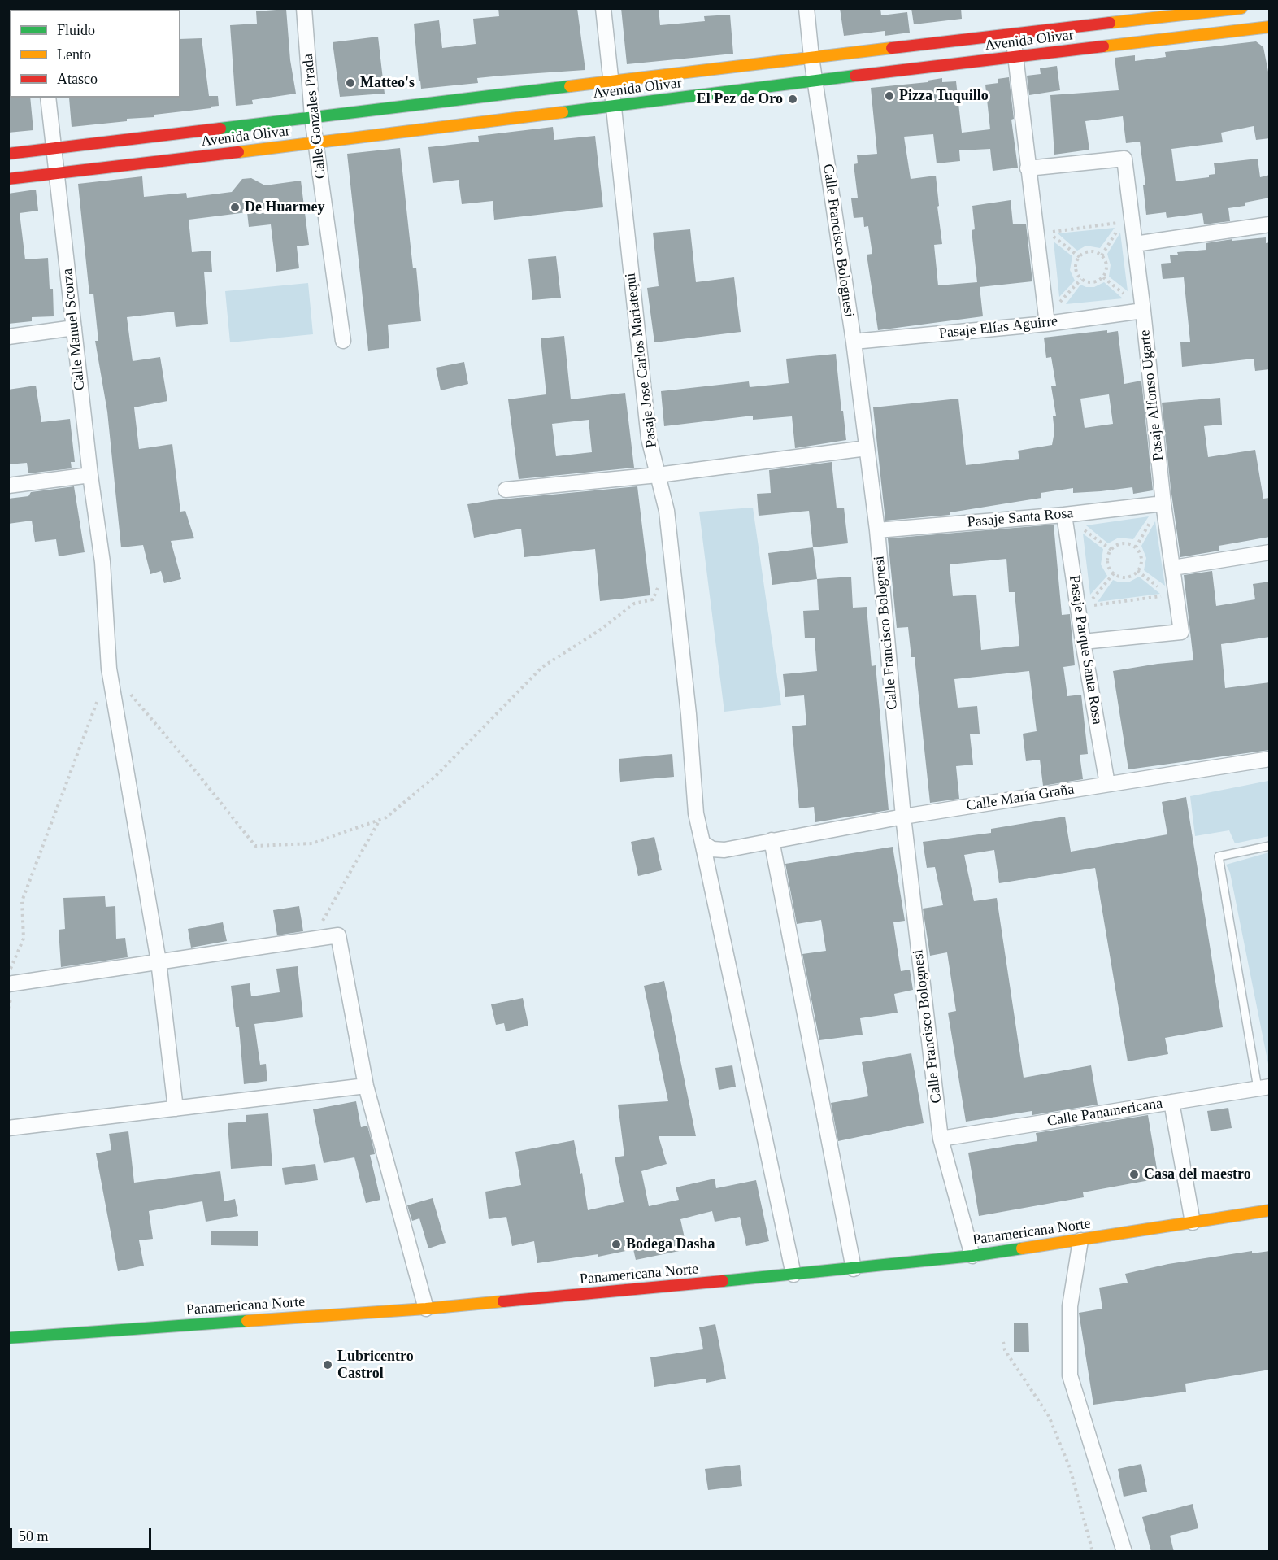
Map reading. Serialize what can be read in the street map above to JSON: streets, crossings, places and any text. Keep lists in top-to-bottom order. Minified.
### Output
{"streets":{"main road":["Avenida Olivar","Panamericana Norte"],"street":["Calle Gonzales Prada","Calle Francisco Bolognesi","Pasaje Elías Aguirre","Calle Manuel Scorza","Pasaje Jose Carlos Mariatequi","Pasaje Alfonso Ugarte","Pasaje Santa Rosa","Pasaje Parque Santa Rosa","Calle María Graña","Calle Panamericana"]},"crossings":[["Avenida Olivar","Calle Gonzales Prada"],["Avenida Olivar","Calle Francisco Bolognesi"],["Avenida Olivar","Calle Manuel Scorza"],["Avenida Olivar","Pasaje Jose Carlos Mariatequi"],["Calle Francisco Bolognesi","Pasaje Elías Aguirre"],["Calle Francisco Bolognesi","Pasaje Santa Rosa"],["Calle Francisco Bolognesi","Calle María Graña"],["Calle Francisco Bolognesi","Calle Panamericana"],["Calle Francisco Bolognesi","Panamericana Norte"],["Pasaje Elías Aguirre","Pasaje Alfonso Ugarte"],["Pasaje Jose Carlos Mariatequi","Panamericana Norte"],["Pasaje Alfonso Ugarte","Pasaje Santa Rosa"],["Pasaje Alfonso Ugarte","Pasaje Parque Santa Rosa"],["Pasaje Santa Rosa","Pasaje Parque Santa Rosa"],["Pasaje Parque Santa Rosa","Calle María Graña"]],"places":["Matteo's","Pizza Tuquillo","El Pez de Oro","De Huarmey","Casa del maestro","Bodega Dasha","Lubricentro Castrol"],"legend":["Fluido","Lento","Atasco"],"scale_bar":"50 m"}
